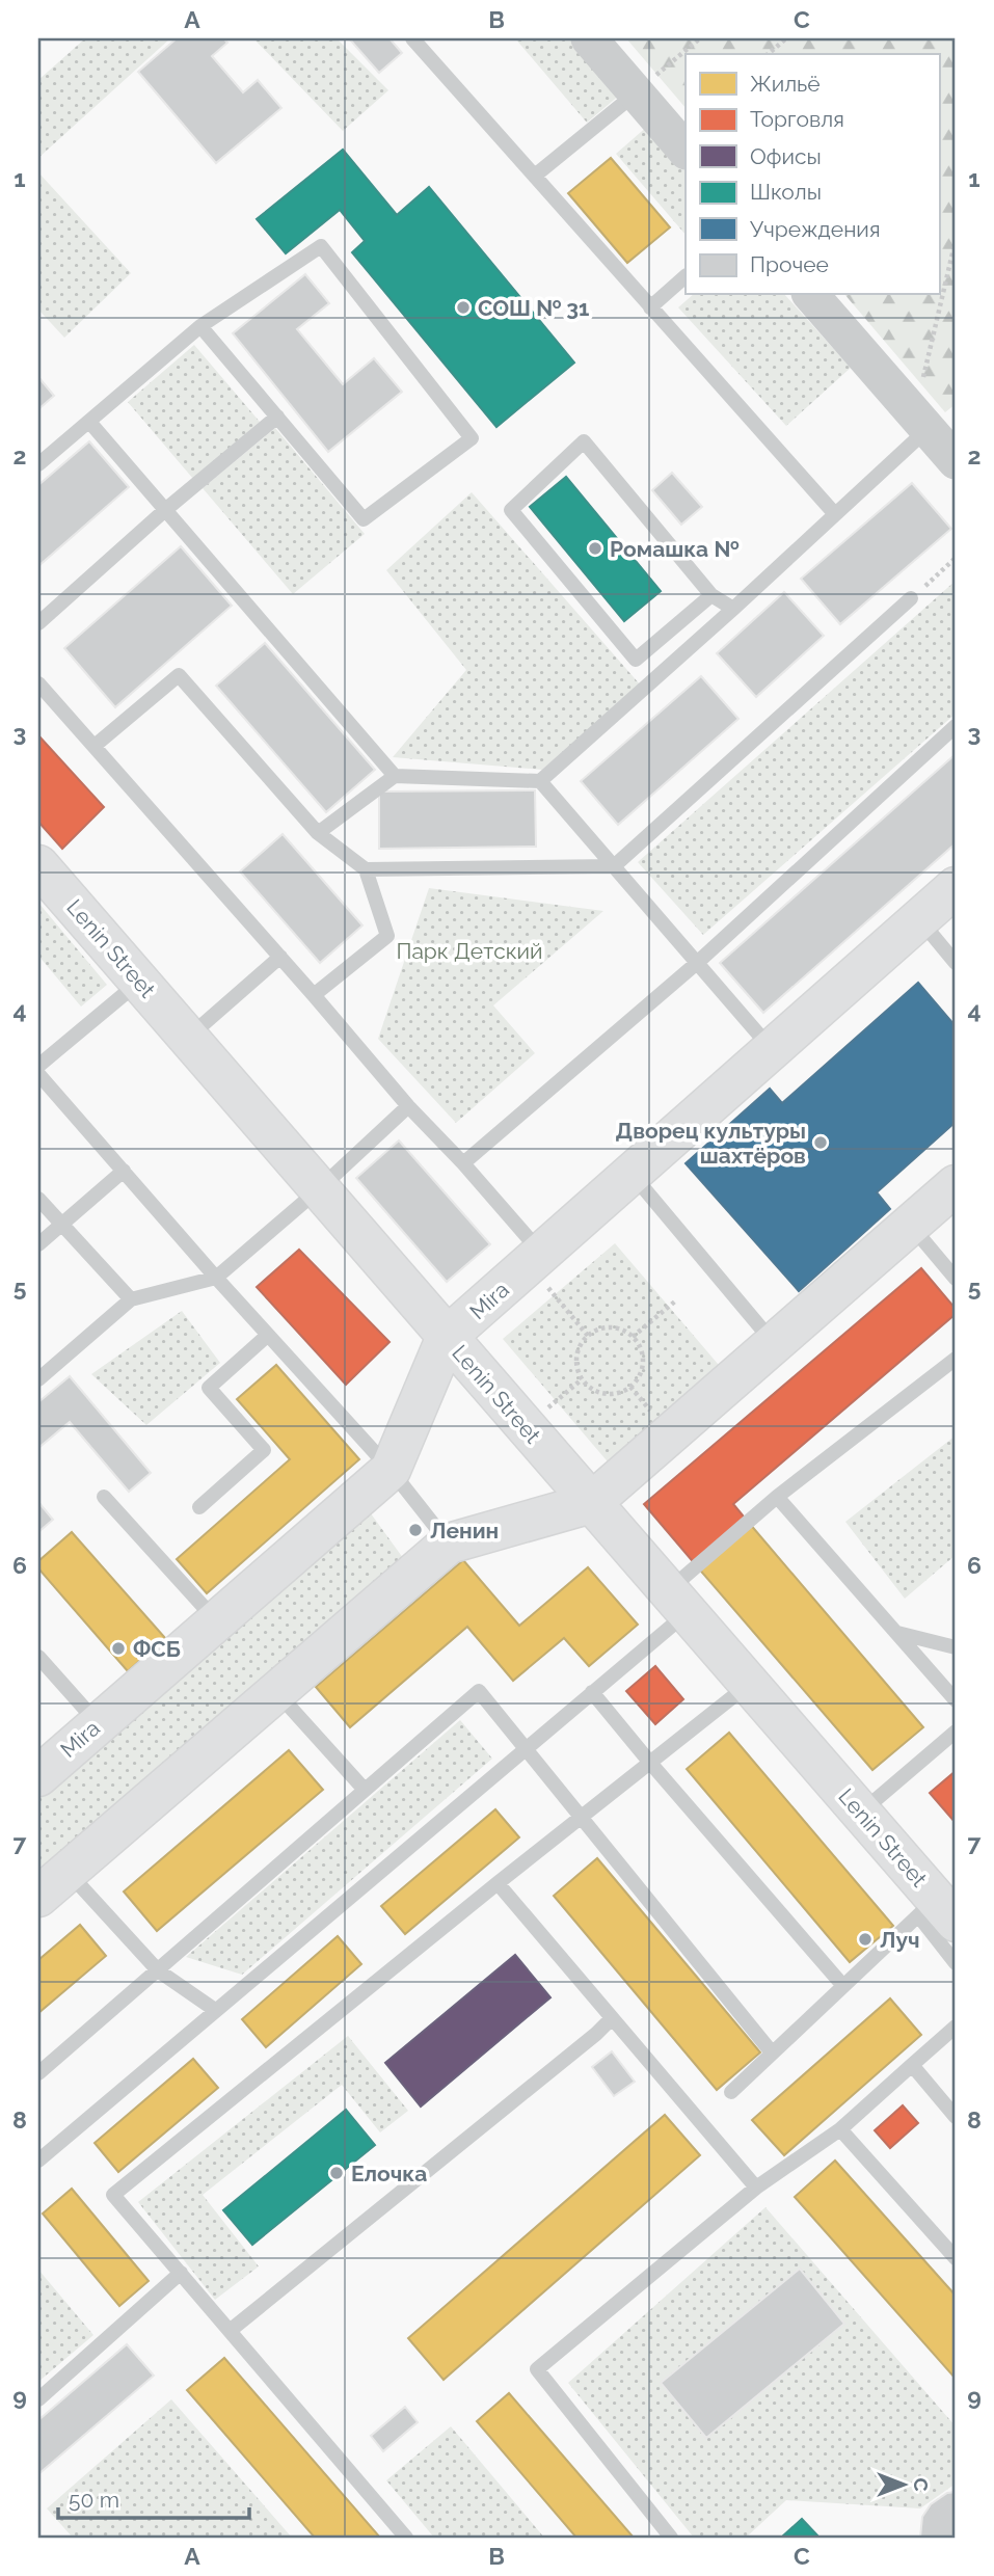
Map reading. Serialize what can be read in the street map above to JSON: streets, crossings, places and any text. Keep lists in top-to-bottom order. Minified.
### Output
{"streets":{"main road":["Lenin Street","Mira"]},"crossings":[["Lenin Street","Mira"]],"parks":["Парк Детский"],"places":["СОШ № 31","Ромашка №","Дворец культуры шахтёров","Ленин","ФСБ","Луч","Елочка"],"legend":["Жильё","Торговля","Офисы","Школы","Учреждения","Прочее"],"scale_bar":"50 m","north":"right","grid":{"columns":["A","B","C"],"rows":["1","2","3","4","5","6","7","8","9"]}}
